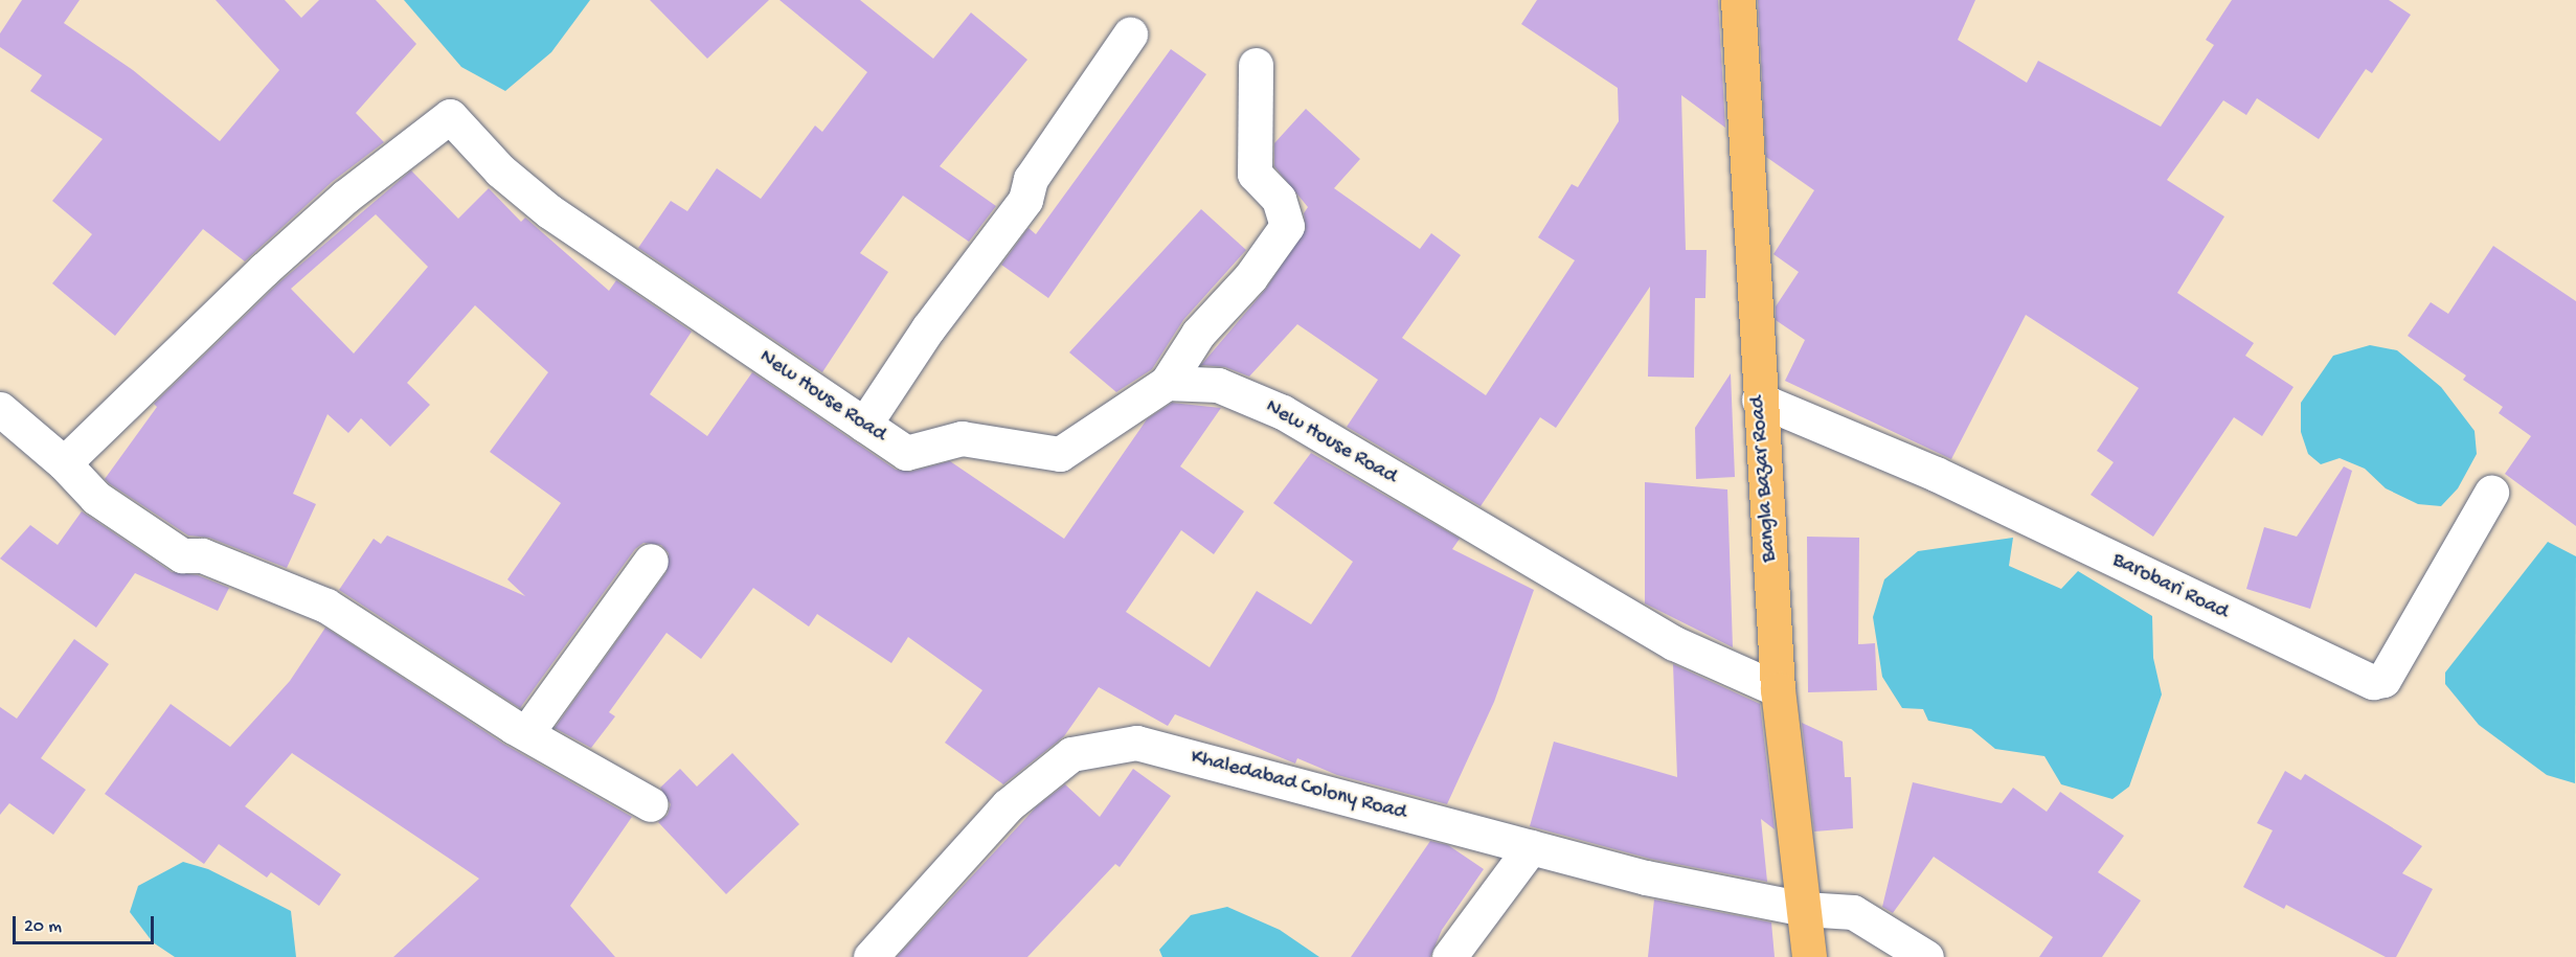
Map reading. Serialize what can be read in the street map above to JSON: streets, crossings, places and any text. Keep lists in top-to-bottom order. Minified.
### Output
{"streets":{"main road":["Bangla Bazar Road"],"street":["New House Road","Barobari Road","Khaledabad Colony Road"]},"crossings":[["New House Road","Bangla Bazar Road"],["Bangla Bazar Road","Barobari Road"],["Bangla Bazar Road","Khaledabad Colony Road"]],"scale_bar":"20 m"}
